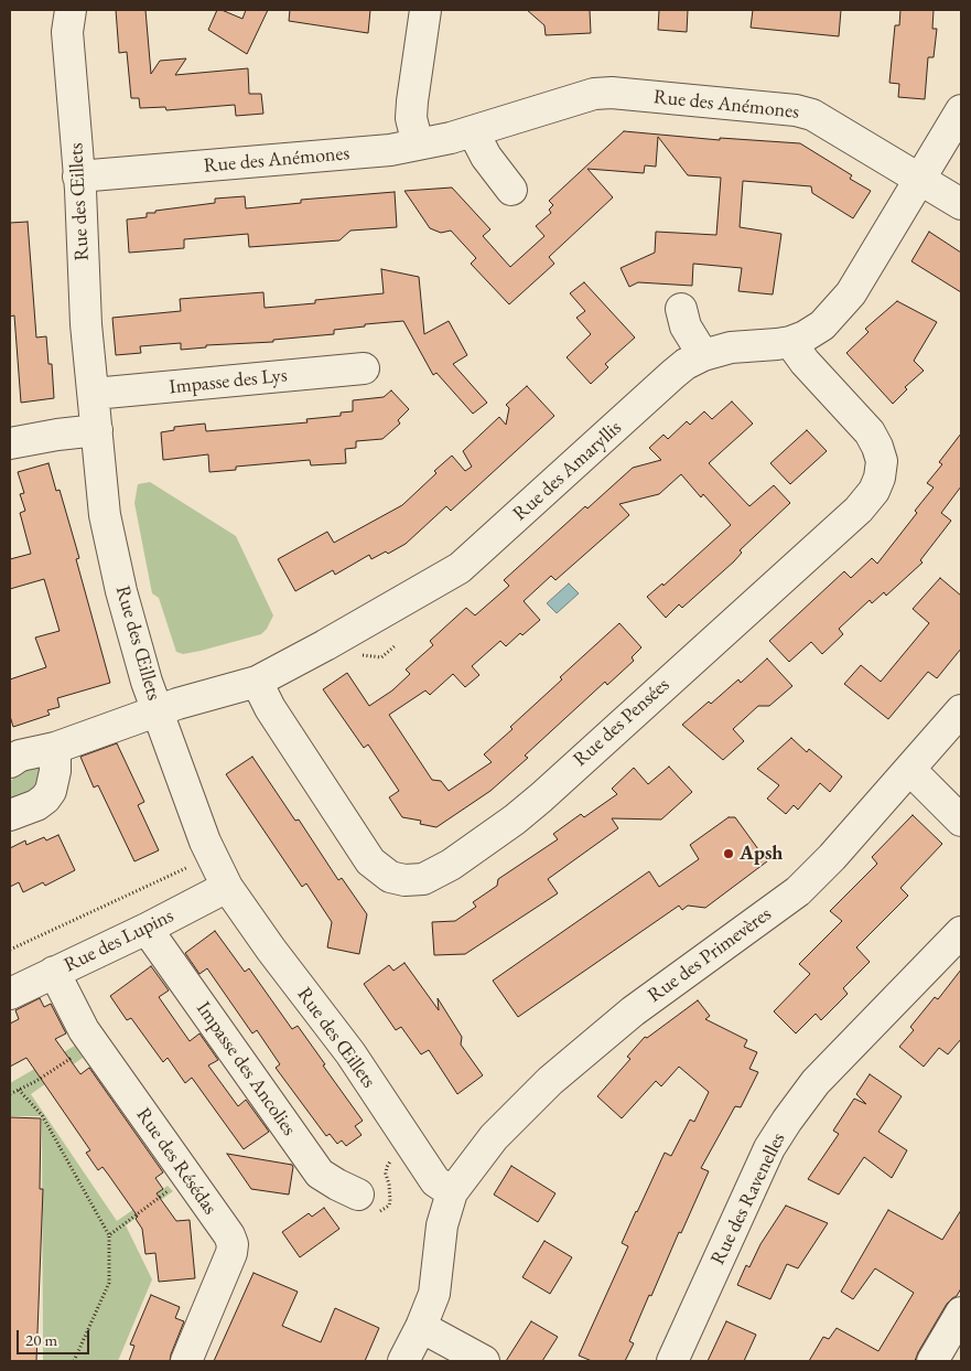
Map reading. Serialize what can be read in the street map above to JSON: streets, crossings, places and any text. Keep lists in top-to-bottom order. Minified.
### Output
{"streets":{"street":["Rue des Anémones","Rue des Œillets","Impasse des Lys","Rue des Amaryllis","Rue des Pensées","Rue des Lupins","Rue des Primevères","Impasse des Ancolies","Rue des Résédas","Rue des Ravenelles"]},"crossings":[["Rue des Anémones","Rue des Œillets"],["Rue des Anémones","Rue des Amaryllis"],["Rue des Œillets","Impasse des Lys"],["Rue des Œillets","Rue des Amaryllis"],["Rue des Œillets","Rue des Lupins"],["Rue des Œillets","Rue des Primevères"],["Rue des Amaryllis","Rue des Pensées"],["Rue des Lupins","Impasse des Ancolies"],["Rue des Lupins","Rue des Résédas"]],"places":["Apsh"],"scale_bar":"20 m"}
